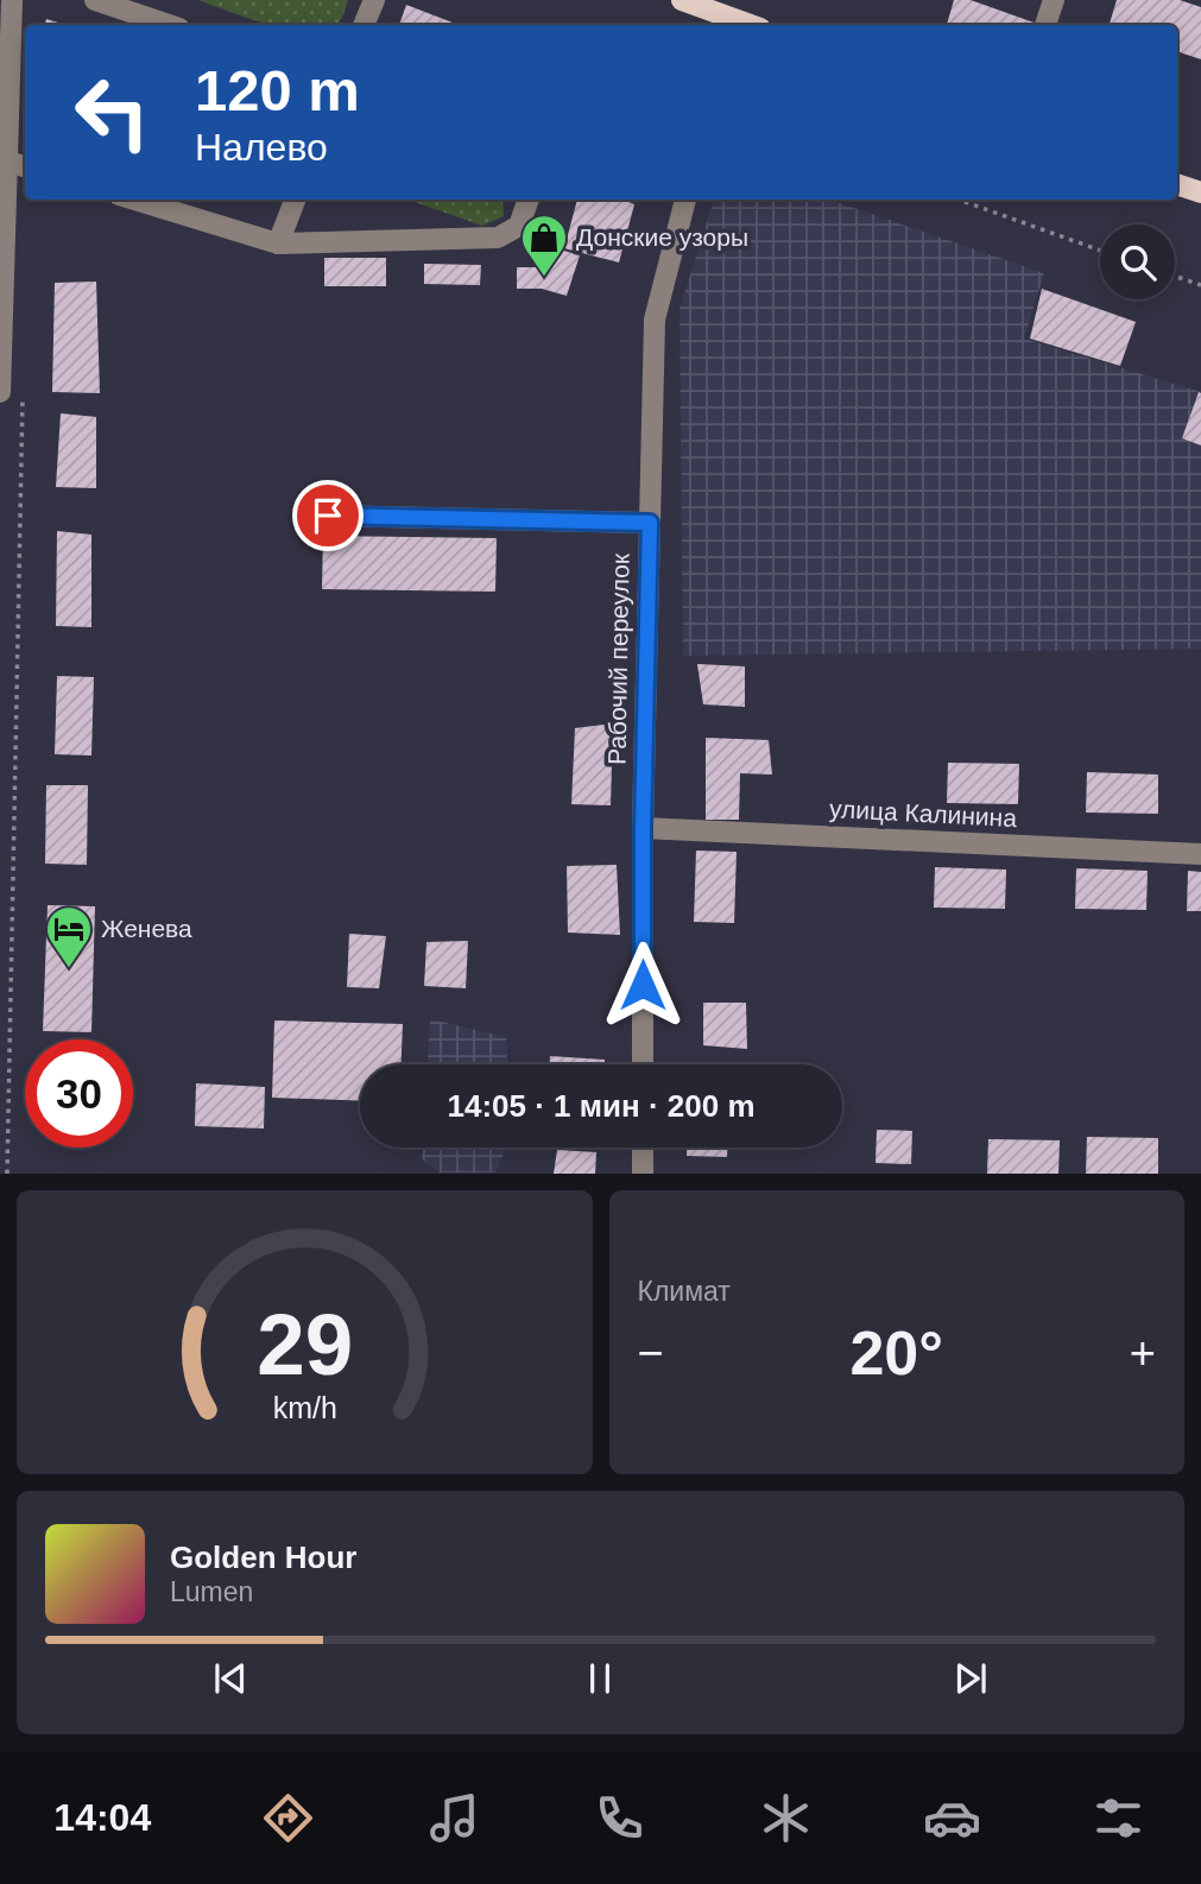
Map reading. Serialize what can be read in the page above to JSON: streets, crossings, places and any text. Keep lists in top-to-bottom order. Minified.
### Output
{"streets":{"street":["Рабочий переулок","улица Калинина"]},"crossings":[["Рабочий переулок","улица Калинина"]],"places":{"shop":["Донские узоры"],"hotel":["Женева"]},"page":{"turn":["120 m","Налево"],"limit":"30","trip":"14:05 · 1 мин · 200 m","tile":"Климат","heat":["−","20°","+"],"song":["Golden Hour","Lumen"],"tabs":"14:04","gauge":["29","km/h"]}}
